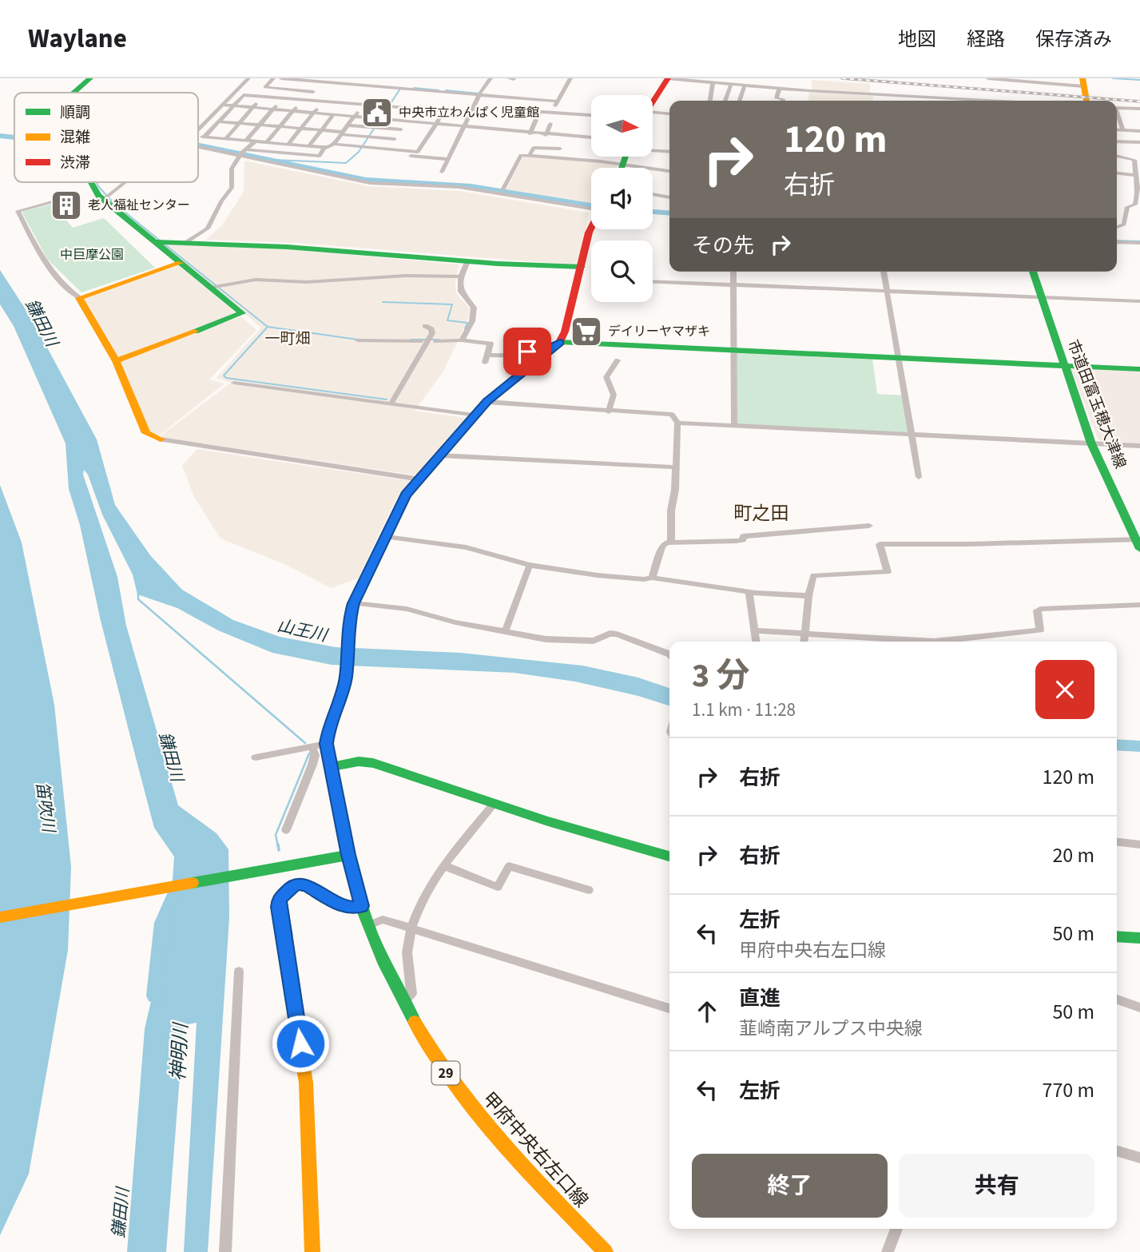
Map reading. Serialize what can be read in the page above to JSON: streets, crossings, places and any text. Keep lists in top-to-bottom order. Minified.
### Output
{"streets":{"street":["市道田富玉穂大津線","29","甲府中央右左口線"]},"districts":["一町畑","町之田"],"water":["鎌田川","山王川","笛吹川","神明川"],"parks":["中巨摩公園"],"places":{"public building":["中央市立わんぱく児童館"],"building":["老人福祉センター"],"supermarket":["デイリーヤマザキ"]},"legend":["順調","混雑","渋滞"],"north":"right","page":{"header":"Waylane","nav":["地図","経路","保存済み"],"turn":["120 m","右折"],"then":"その先","heading":["3 分","1.1 km · 11:28"],"list":[{"name":"右折","value":"120 m"},{"name":"右折","value":"20 m"},{"name":"左折","note":"甲府中央右左口線","value":"50 m"},{"name":"直進","note":"韮崎南アルプス中央線","value":"50 m"},{"name":"左折","value":"770 m"}],"buttons":["終了","共有"]}}
